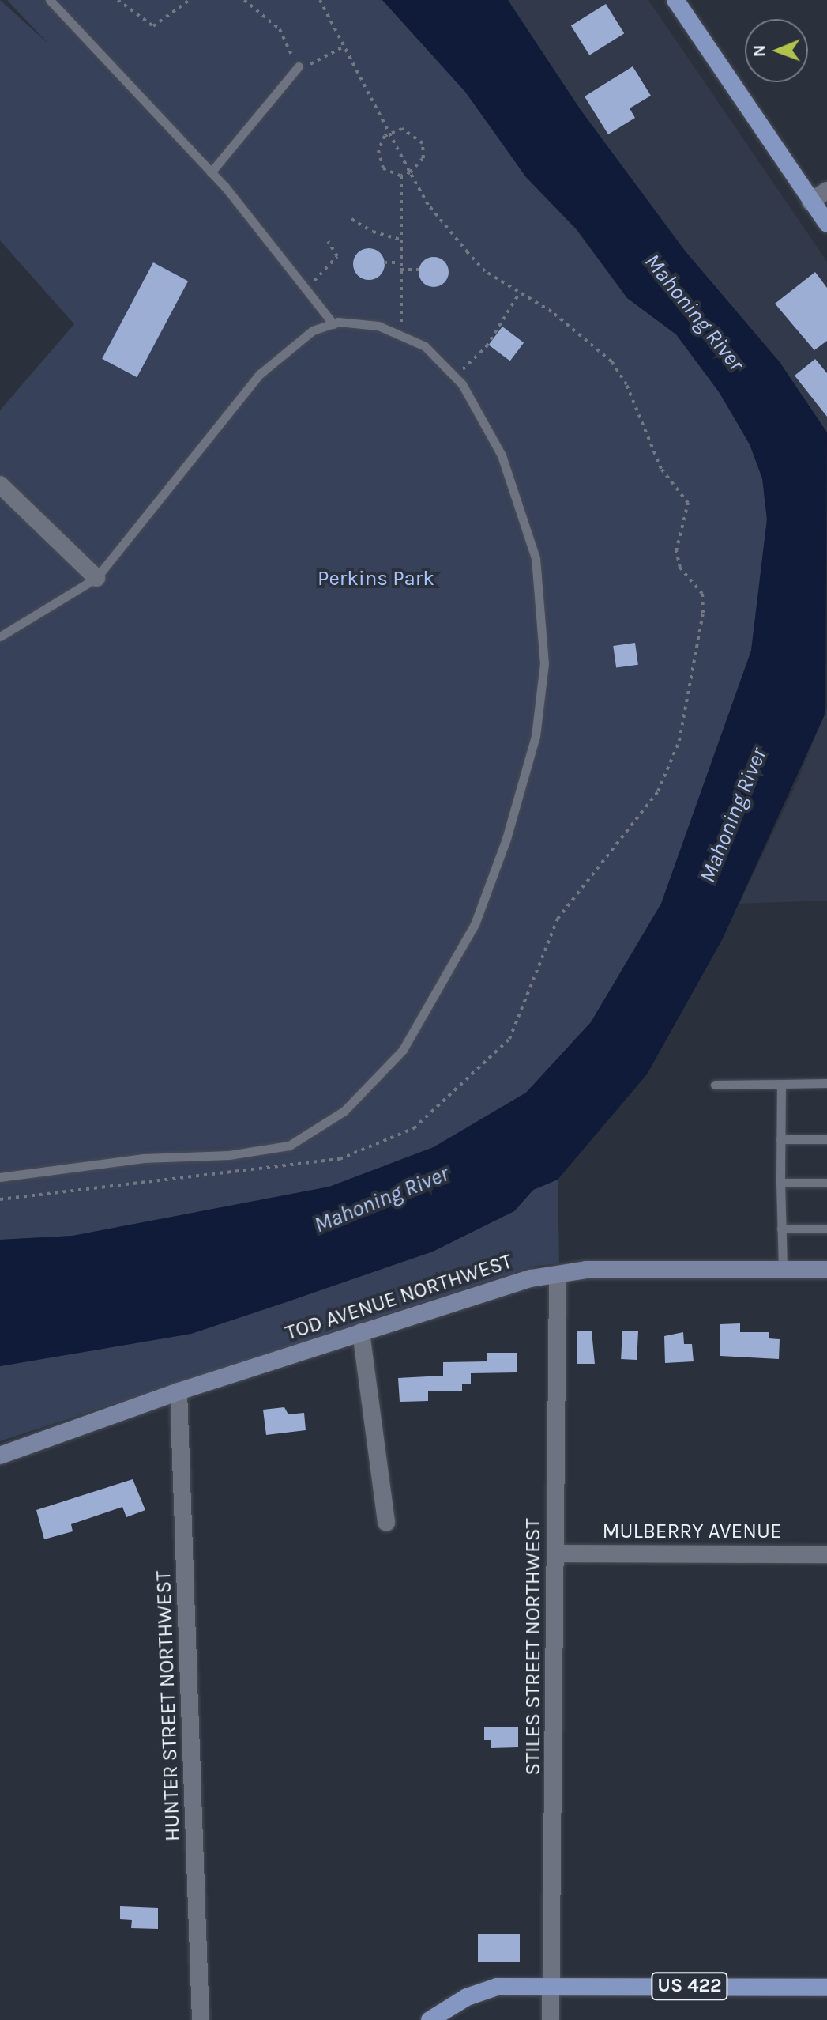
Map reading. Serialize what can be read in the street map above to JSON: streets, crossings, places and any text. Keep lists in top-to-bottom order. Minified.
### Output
{"streets":{"main road":["TOD AVENUE NORTHWEST","US 422"],"street":["MULBERRY AVENUE","STILES STREET NORTHWEST","HUNTER STREET NORTHWEST"]},"crossings":[["TOD AVENUE NORTHWEST","STILES STREET NORTHWEST"],["TOD AVENUE NORTHWEST","HUNTER STREET NORTHWEST"],["MULBERRY AVENUE","STILES STREET NORTHWEST"],["STILES STREET NORTHWEST","US 422"]],"water":["Mahoning River"],"parks":["Perkins Park"],"north":"left"}
